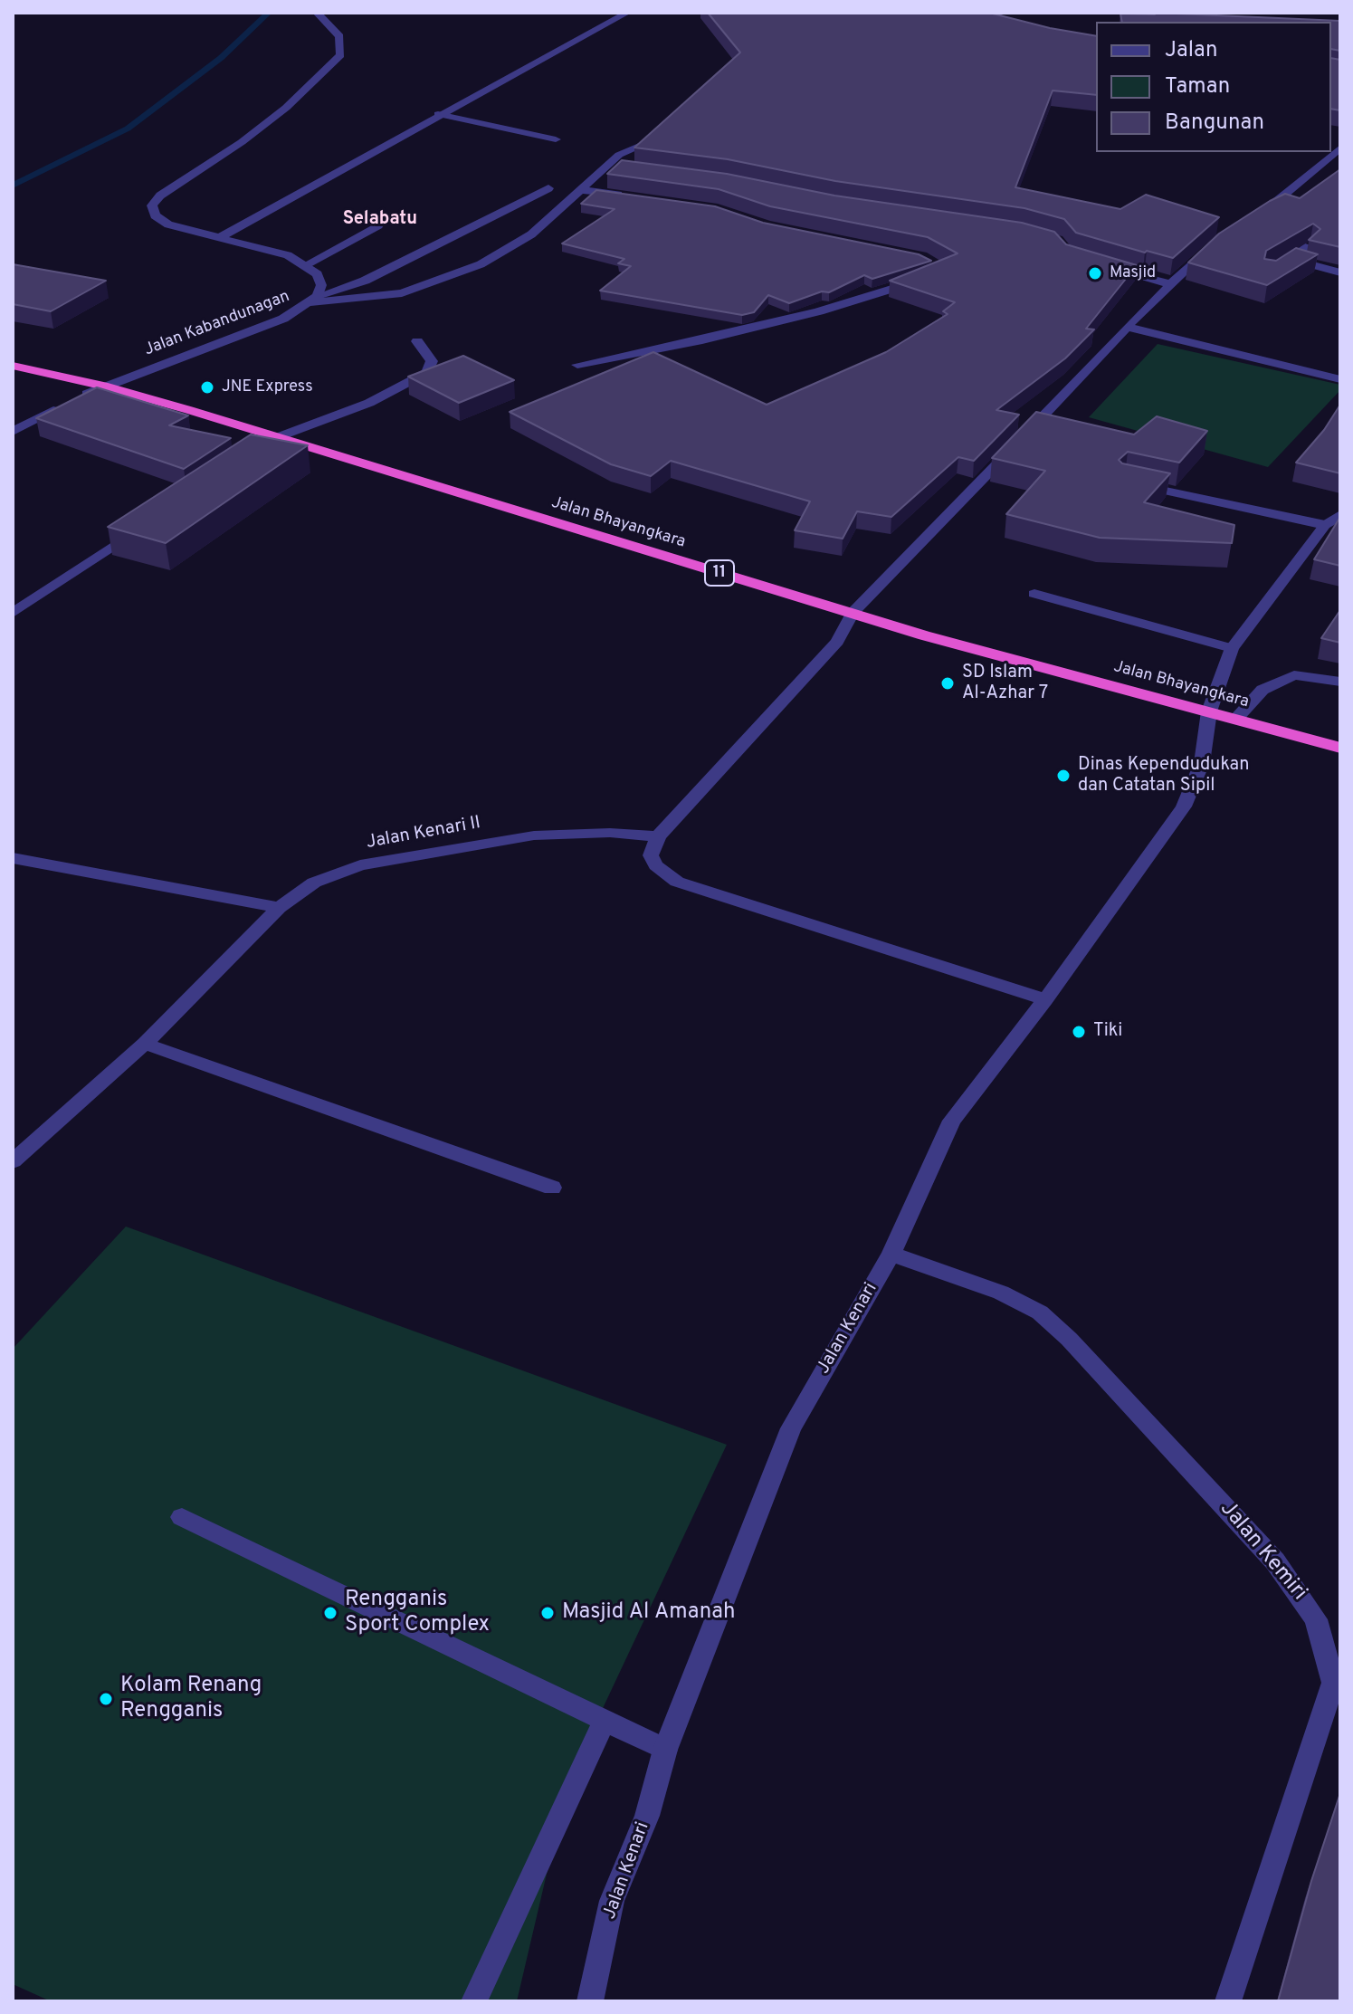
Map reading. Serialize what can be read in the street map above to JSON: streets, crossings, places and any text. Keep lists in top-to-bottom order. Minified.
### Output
{"streets":{"highway":["Jalan Bhayangkara","11"],"street":["Jalan Kabandunagan","Jalan Kenari II","Jalan Kenari","Jalan Kemiri"]},"crossings":[["Jalan Kabandunagan","Jalan Bhayangkara"],["Jalan Bhayangkara","Jalan Kenari"],["Jalan Kenari","Jalan Kemiri"]],"districts":["Selabatu"],"places":["Masjid","JNE Express","SD Islam Al-Azhar 7","Dinas Kependudukan dan Catatan Sipil","Tiki","Rengganis Sport Complex","Masjid Al Amanah","Kolam Renang Rengganis"],"legend":["Jalan","Taman","Bangunan"]}
